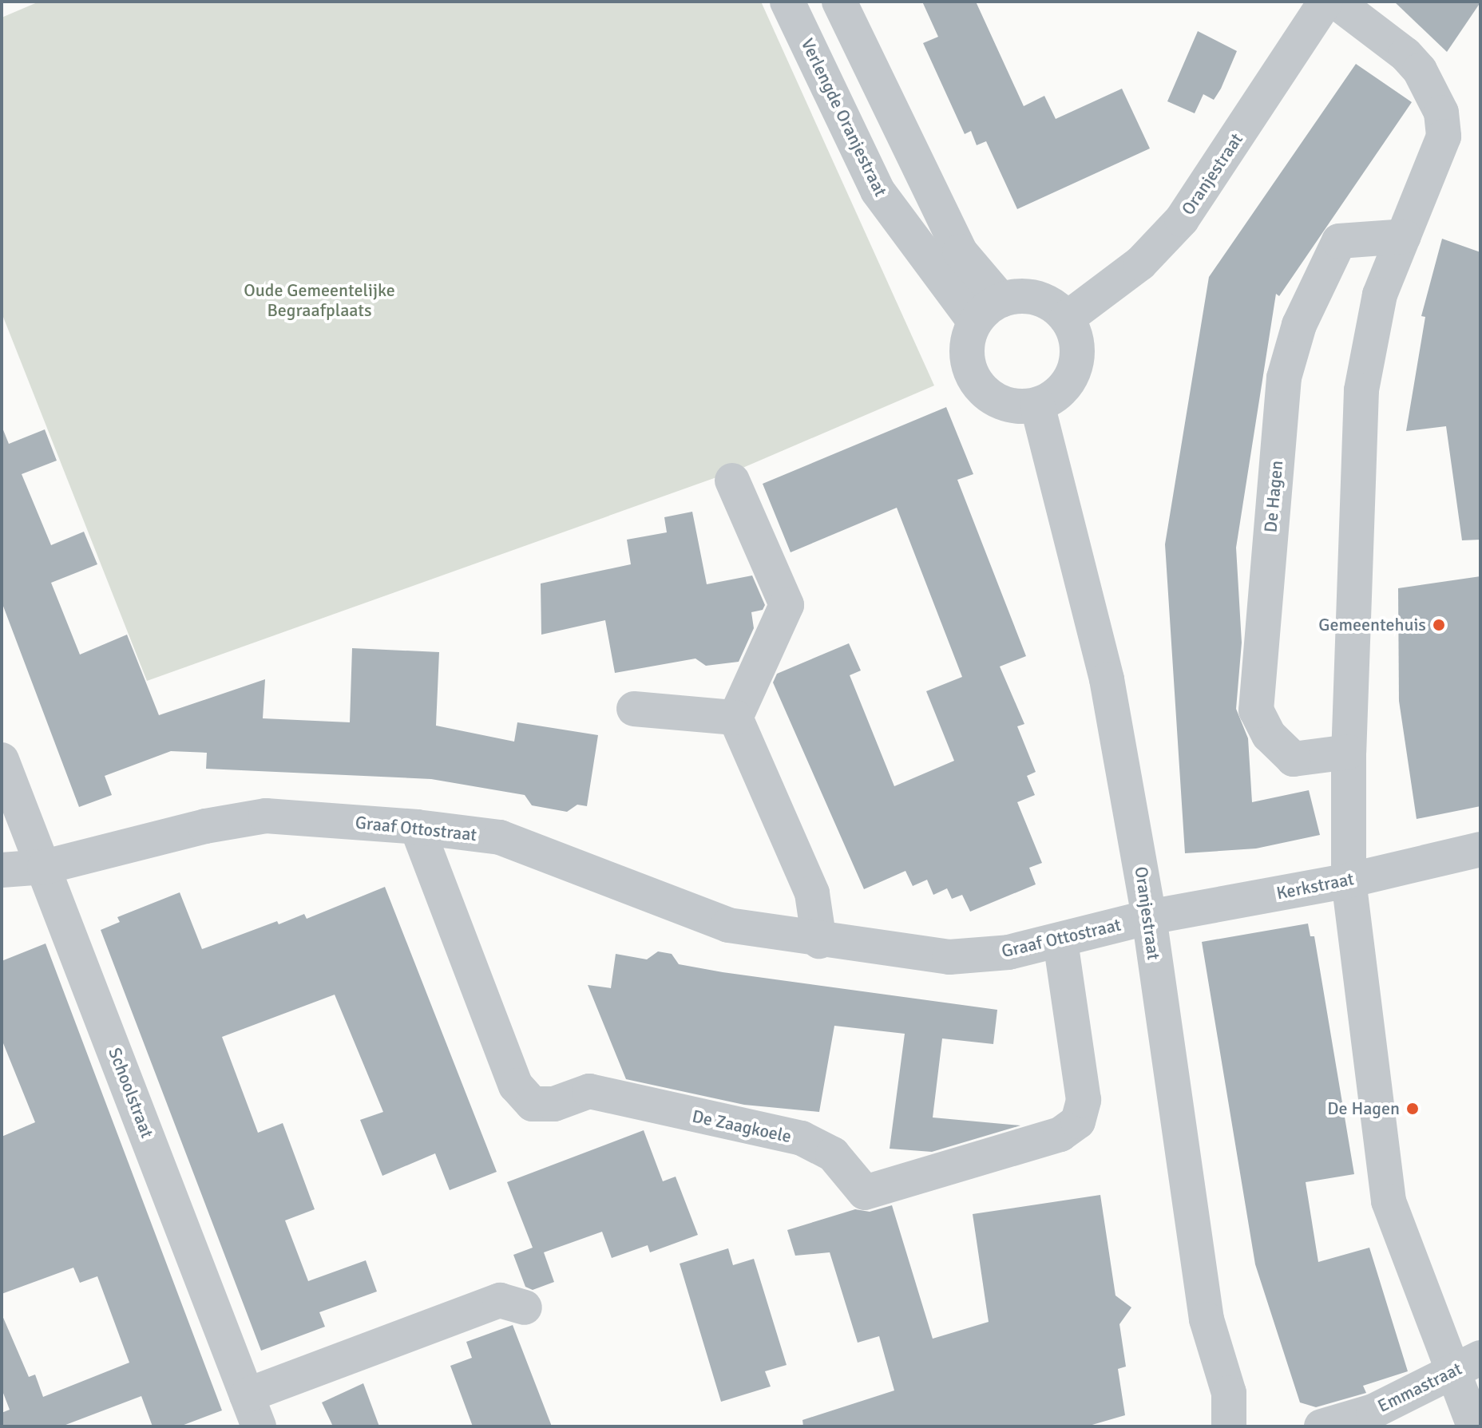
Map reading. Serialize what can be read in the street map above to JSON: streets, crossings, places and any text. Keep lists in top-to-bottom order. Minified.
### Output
{"streets":{"street":["Verlengde Oranjestraat","Oranjestraat","De Hagen","Graaf Ottostraat","Kerkstraat","Schoolstraat","De Zaagkoele","Emmastraat"]},"crossings":[["Verlengde Oranjestraat","Oranjestraat"],["Oranjestraat","Graaf Ottostraat"],["Oranjestraat","Kerkstraat"],["Graaf Ottostraat","Kerkstraat"],["Graaf Ottostraat","Schoolstraat"],["Graaf Ottostraat","De Zaagkoele"]],"parks":["Oude Gemeentelijke Begraafplaats"],"places":["Gemeentehuis","De Hagen"]}
